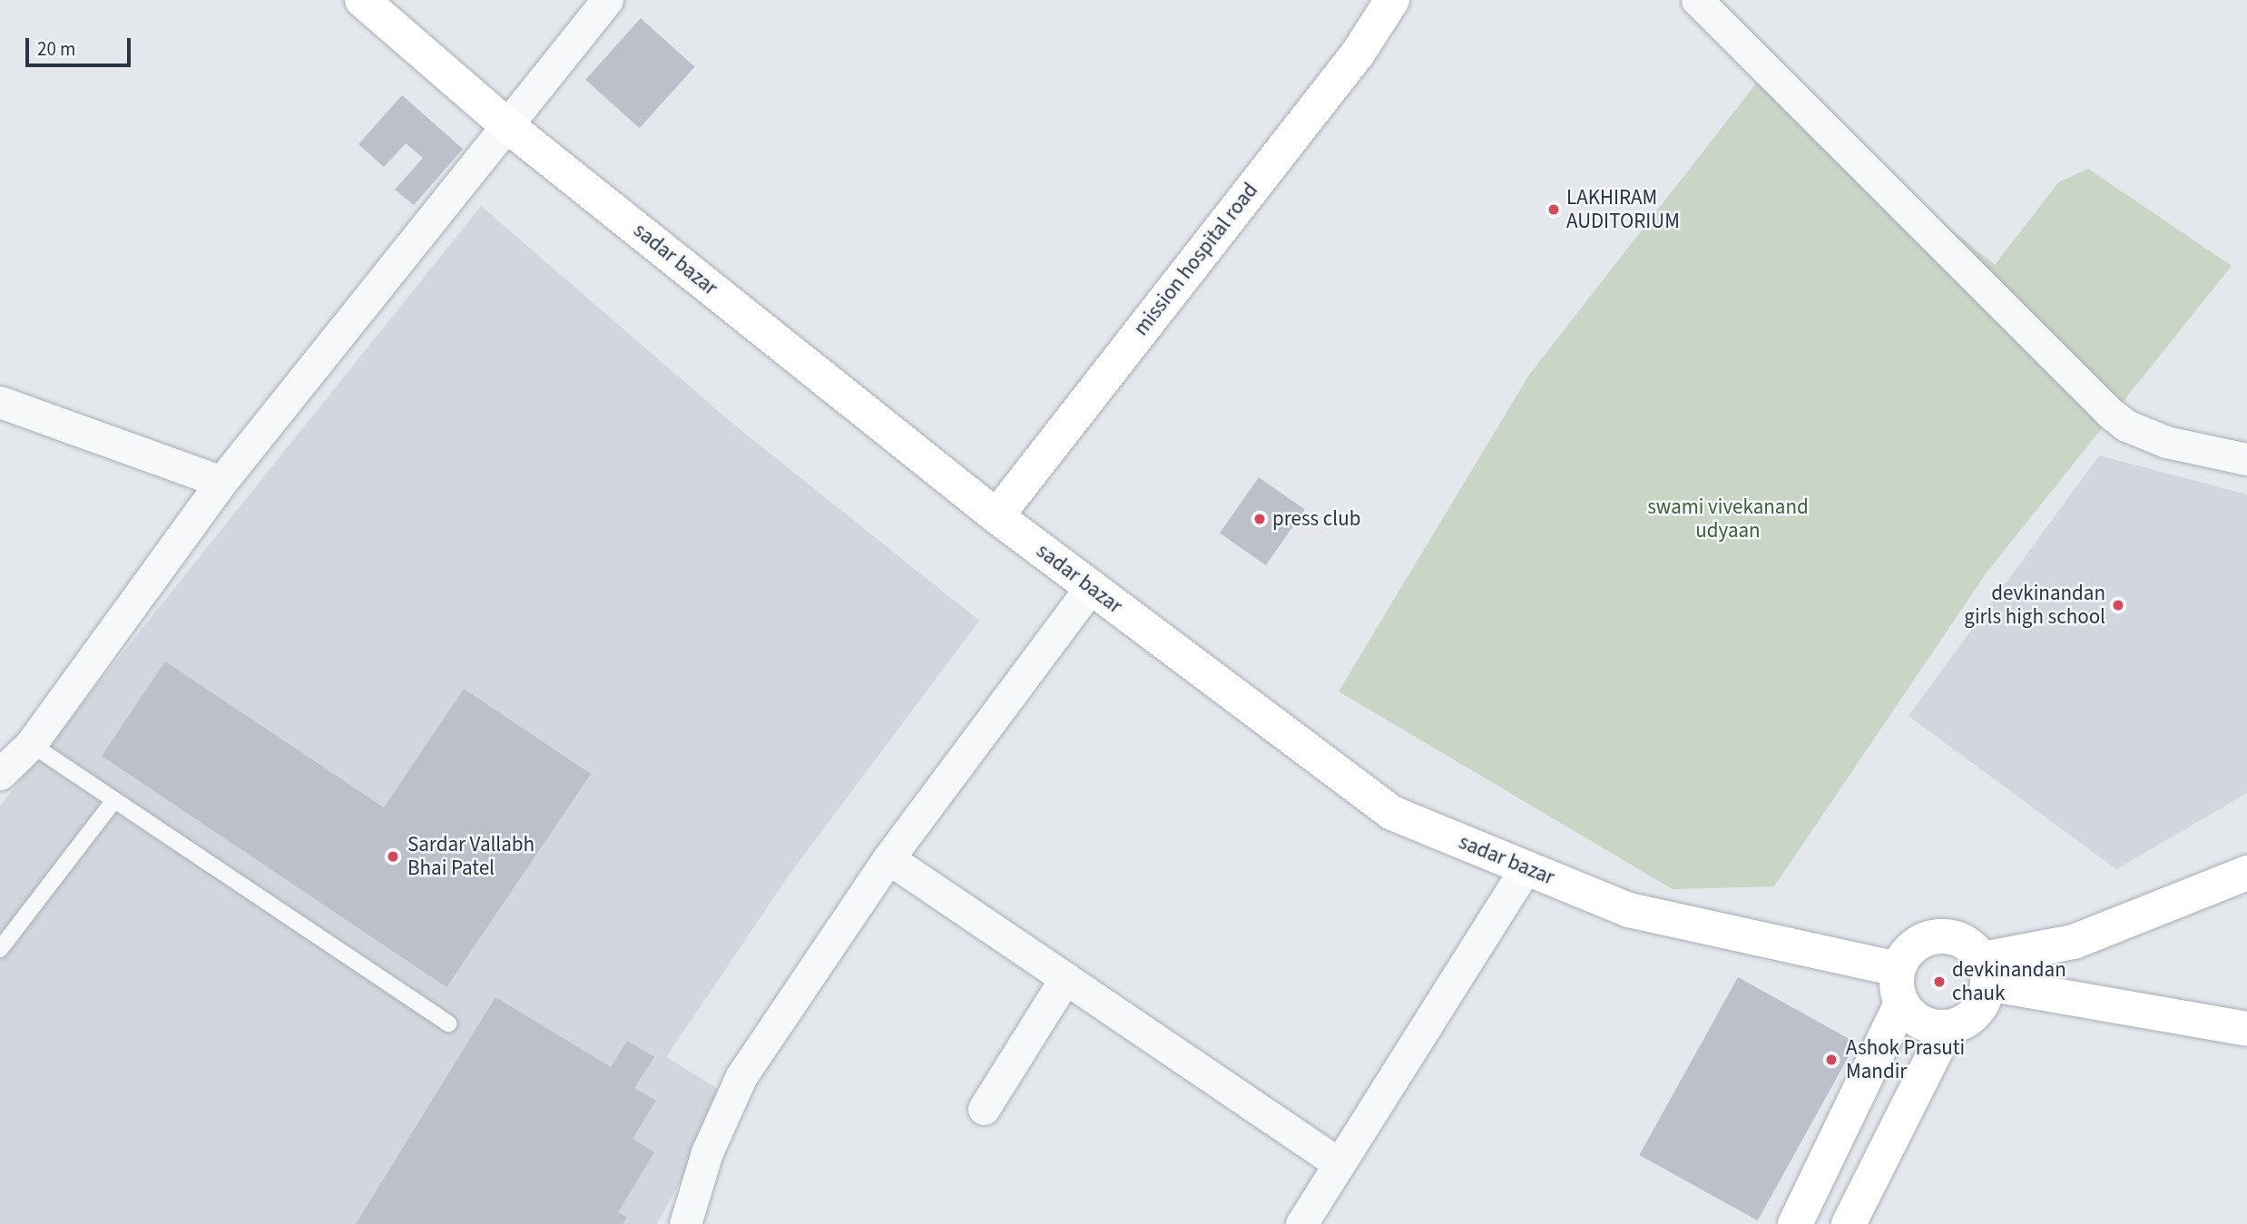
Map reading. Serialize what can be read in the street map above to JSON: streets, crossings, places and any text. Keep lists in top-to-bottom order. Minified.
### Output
{"streets":{"main road":["sadar bazar","mission hospital road"]},"crossings":[["sadar bazar","mission hospital road"]],"parks":["swami vivekanand udyaan"],"places":["LAKHIRAM AUDITORIUM","press club","devkinandan girls high school","Sardar Vallabh Bhai Patel","devkinandan chauk","Ashok Prasuti Mandir"],"scale_bar":"20 m"}
